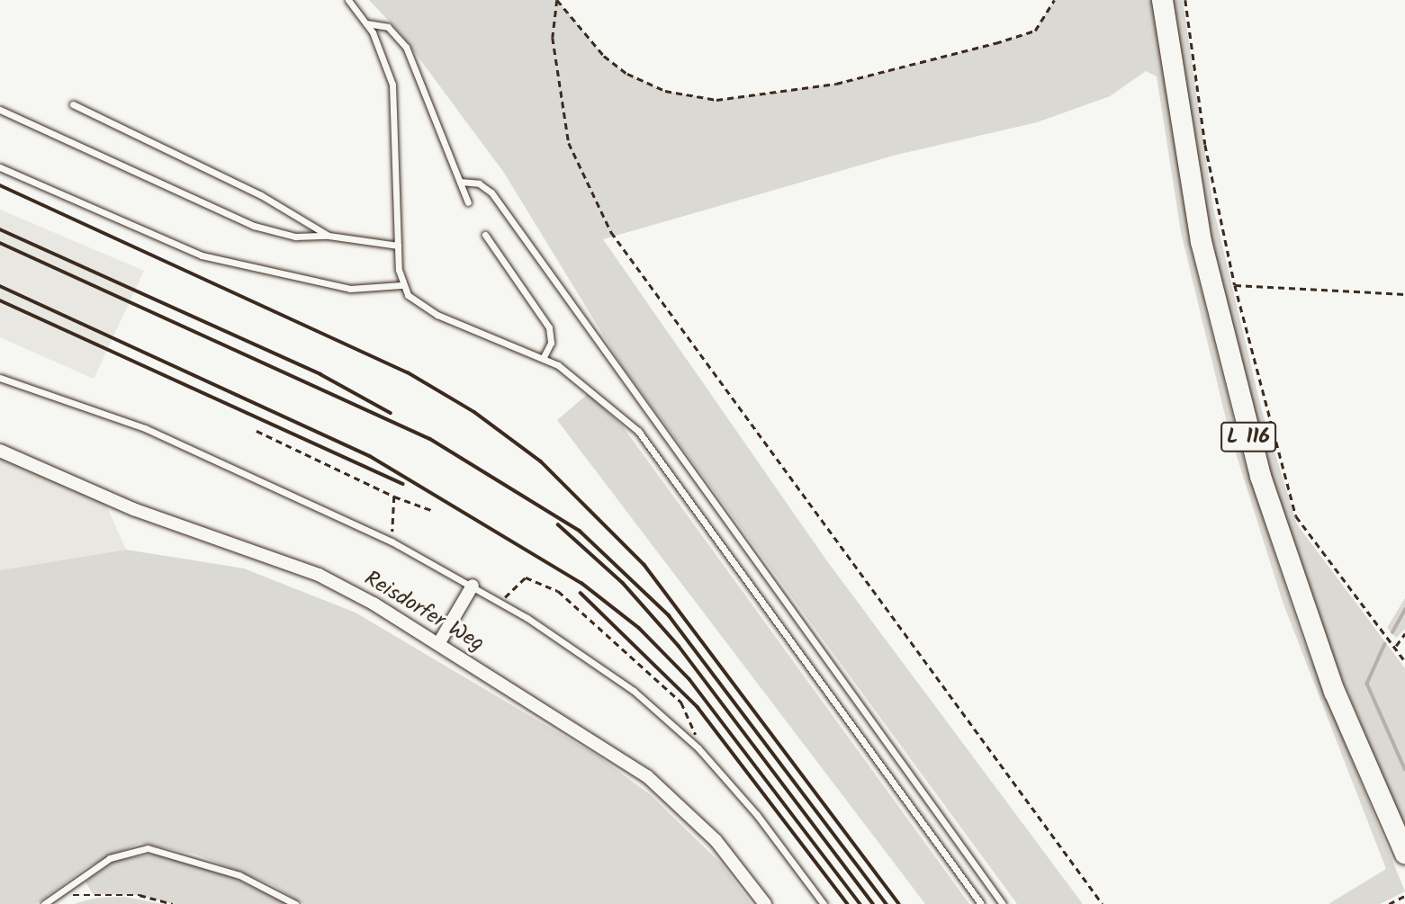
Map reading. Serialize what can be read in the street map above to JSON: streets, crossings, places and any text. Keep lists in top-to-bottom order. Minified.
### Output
{"streets":{"main road":["L 116"],"street":["Reisdorfer Weg"]}}
